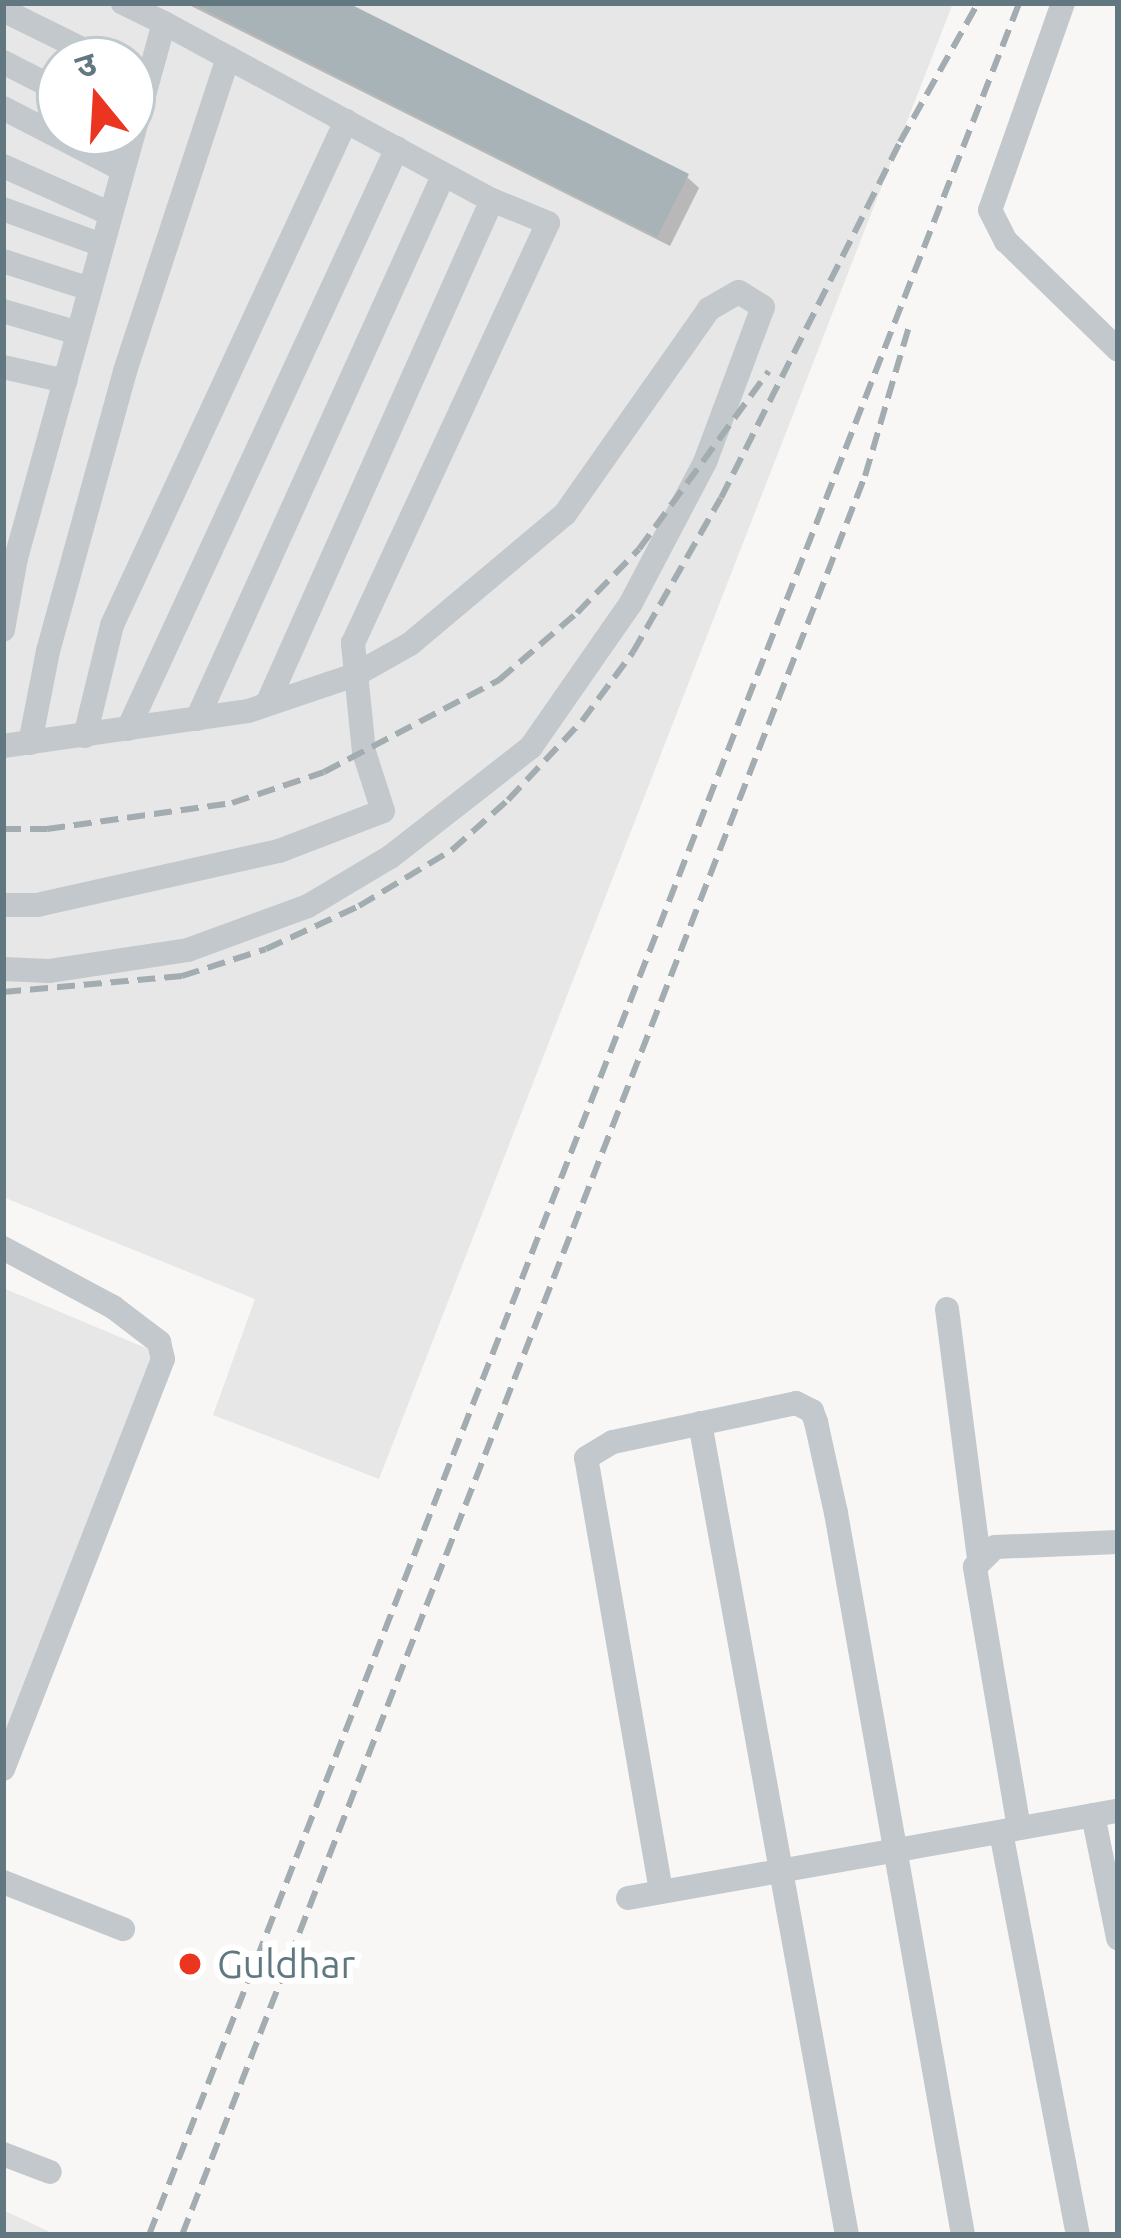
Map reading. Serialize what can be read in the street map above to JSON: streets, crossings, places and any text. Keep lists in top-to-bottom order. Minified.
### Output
{"places":["Guldhar"],"north":"top"}
